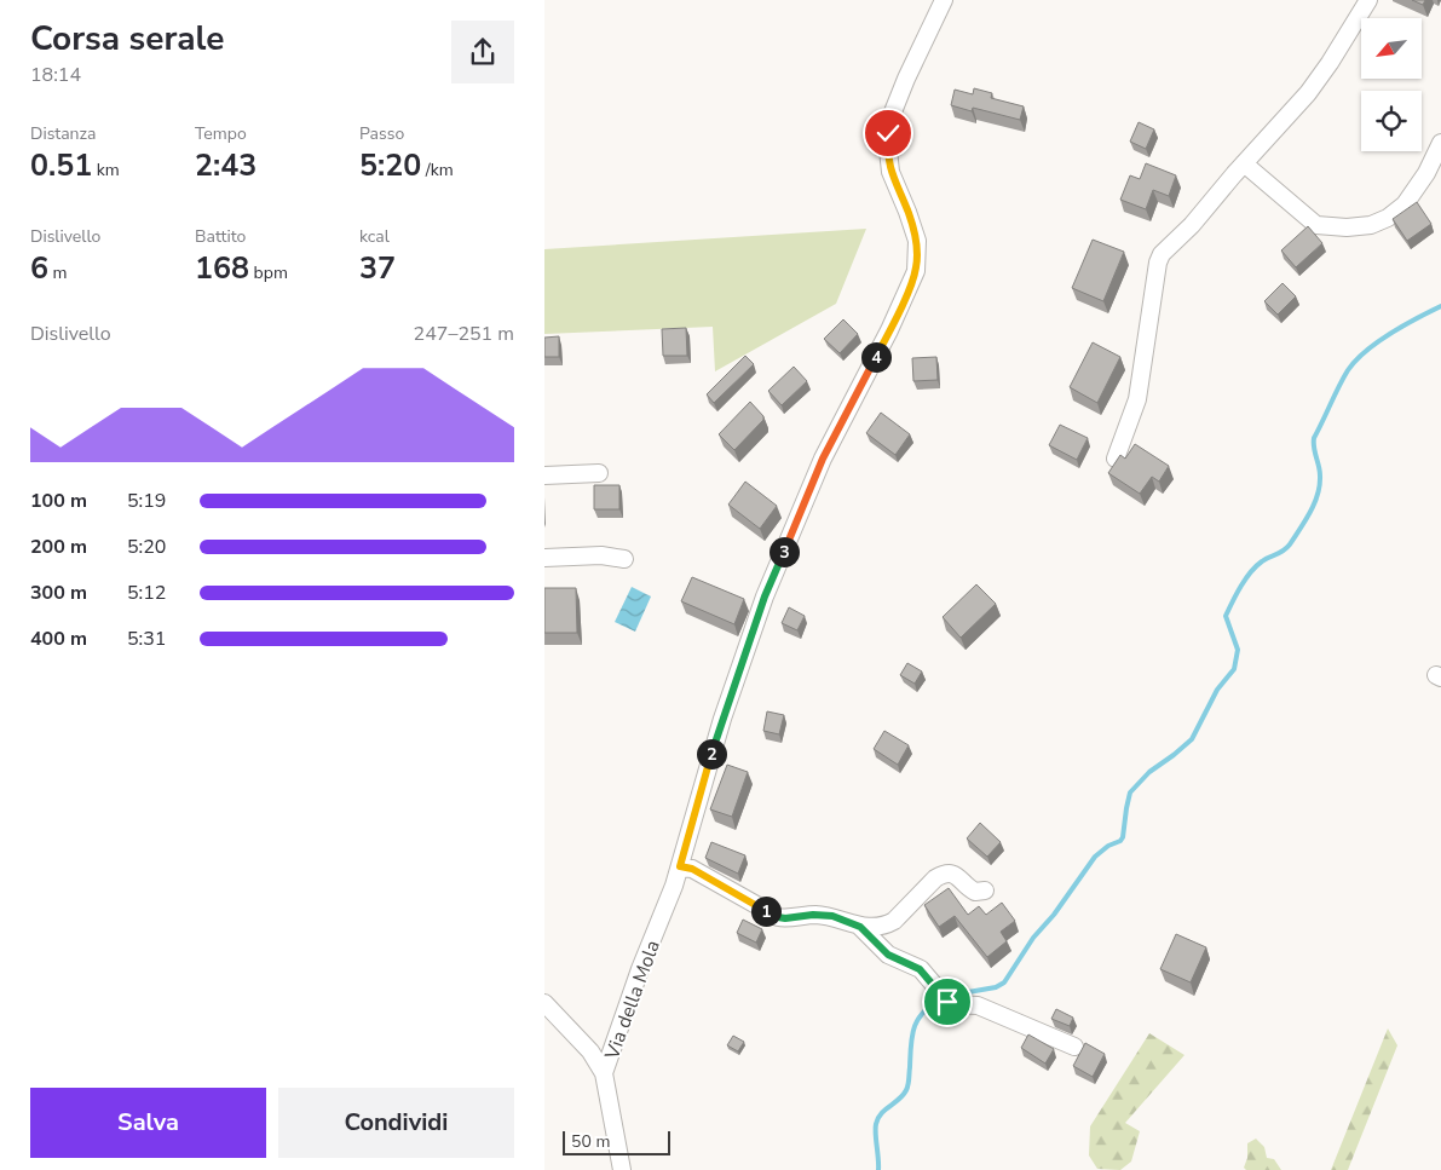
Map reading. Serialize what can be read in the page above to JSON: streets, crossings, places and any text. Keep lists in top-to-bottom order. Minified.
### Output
{"streets":{"street":["Via della Mola"]},"scale_bar":"50 m","north":"bottom left","page":{"heading":["Corsa serale","18:14"],"stats":[["Distanza","0.51 km"],["Tempo","2:43"],["Passo","5:20 /km"],["Dislivello","6 m"],["Battito","168 bpm"],["kcal","37"]],"chart":["Dislivello","247–251 m"],"pins":["4","3","2","1"],"list":[{"name":"100 m","note":"5:19"},{"name":"200 m","note":"5:20"},{"name":"300 m","note":"5:12"},{"name":"400 m","note":"5:31"}],"buttons":["Salva","Condividi"],"scale":"50 m"}}
